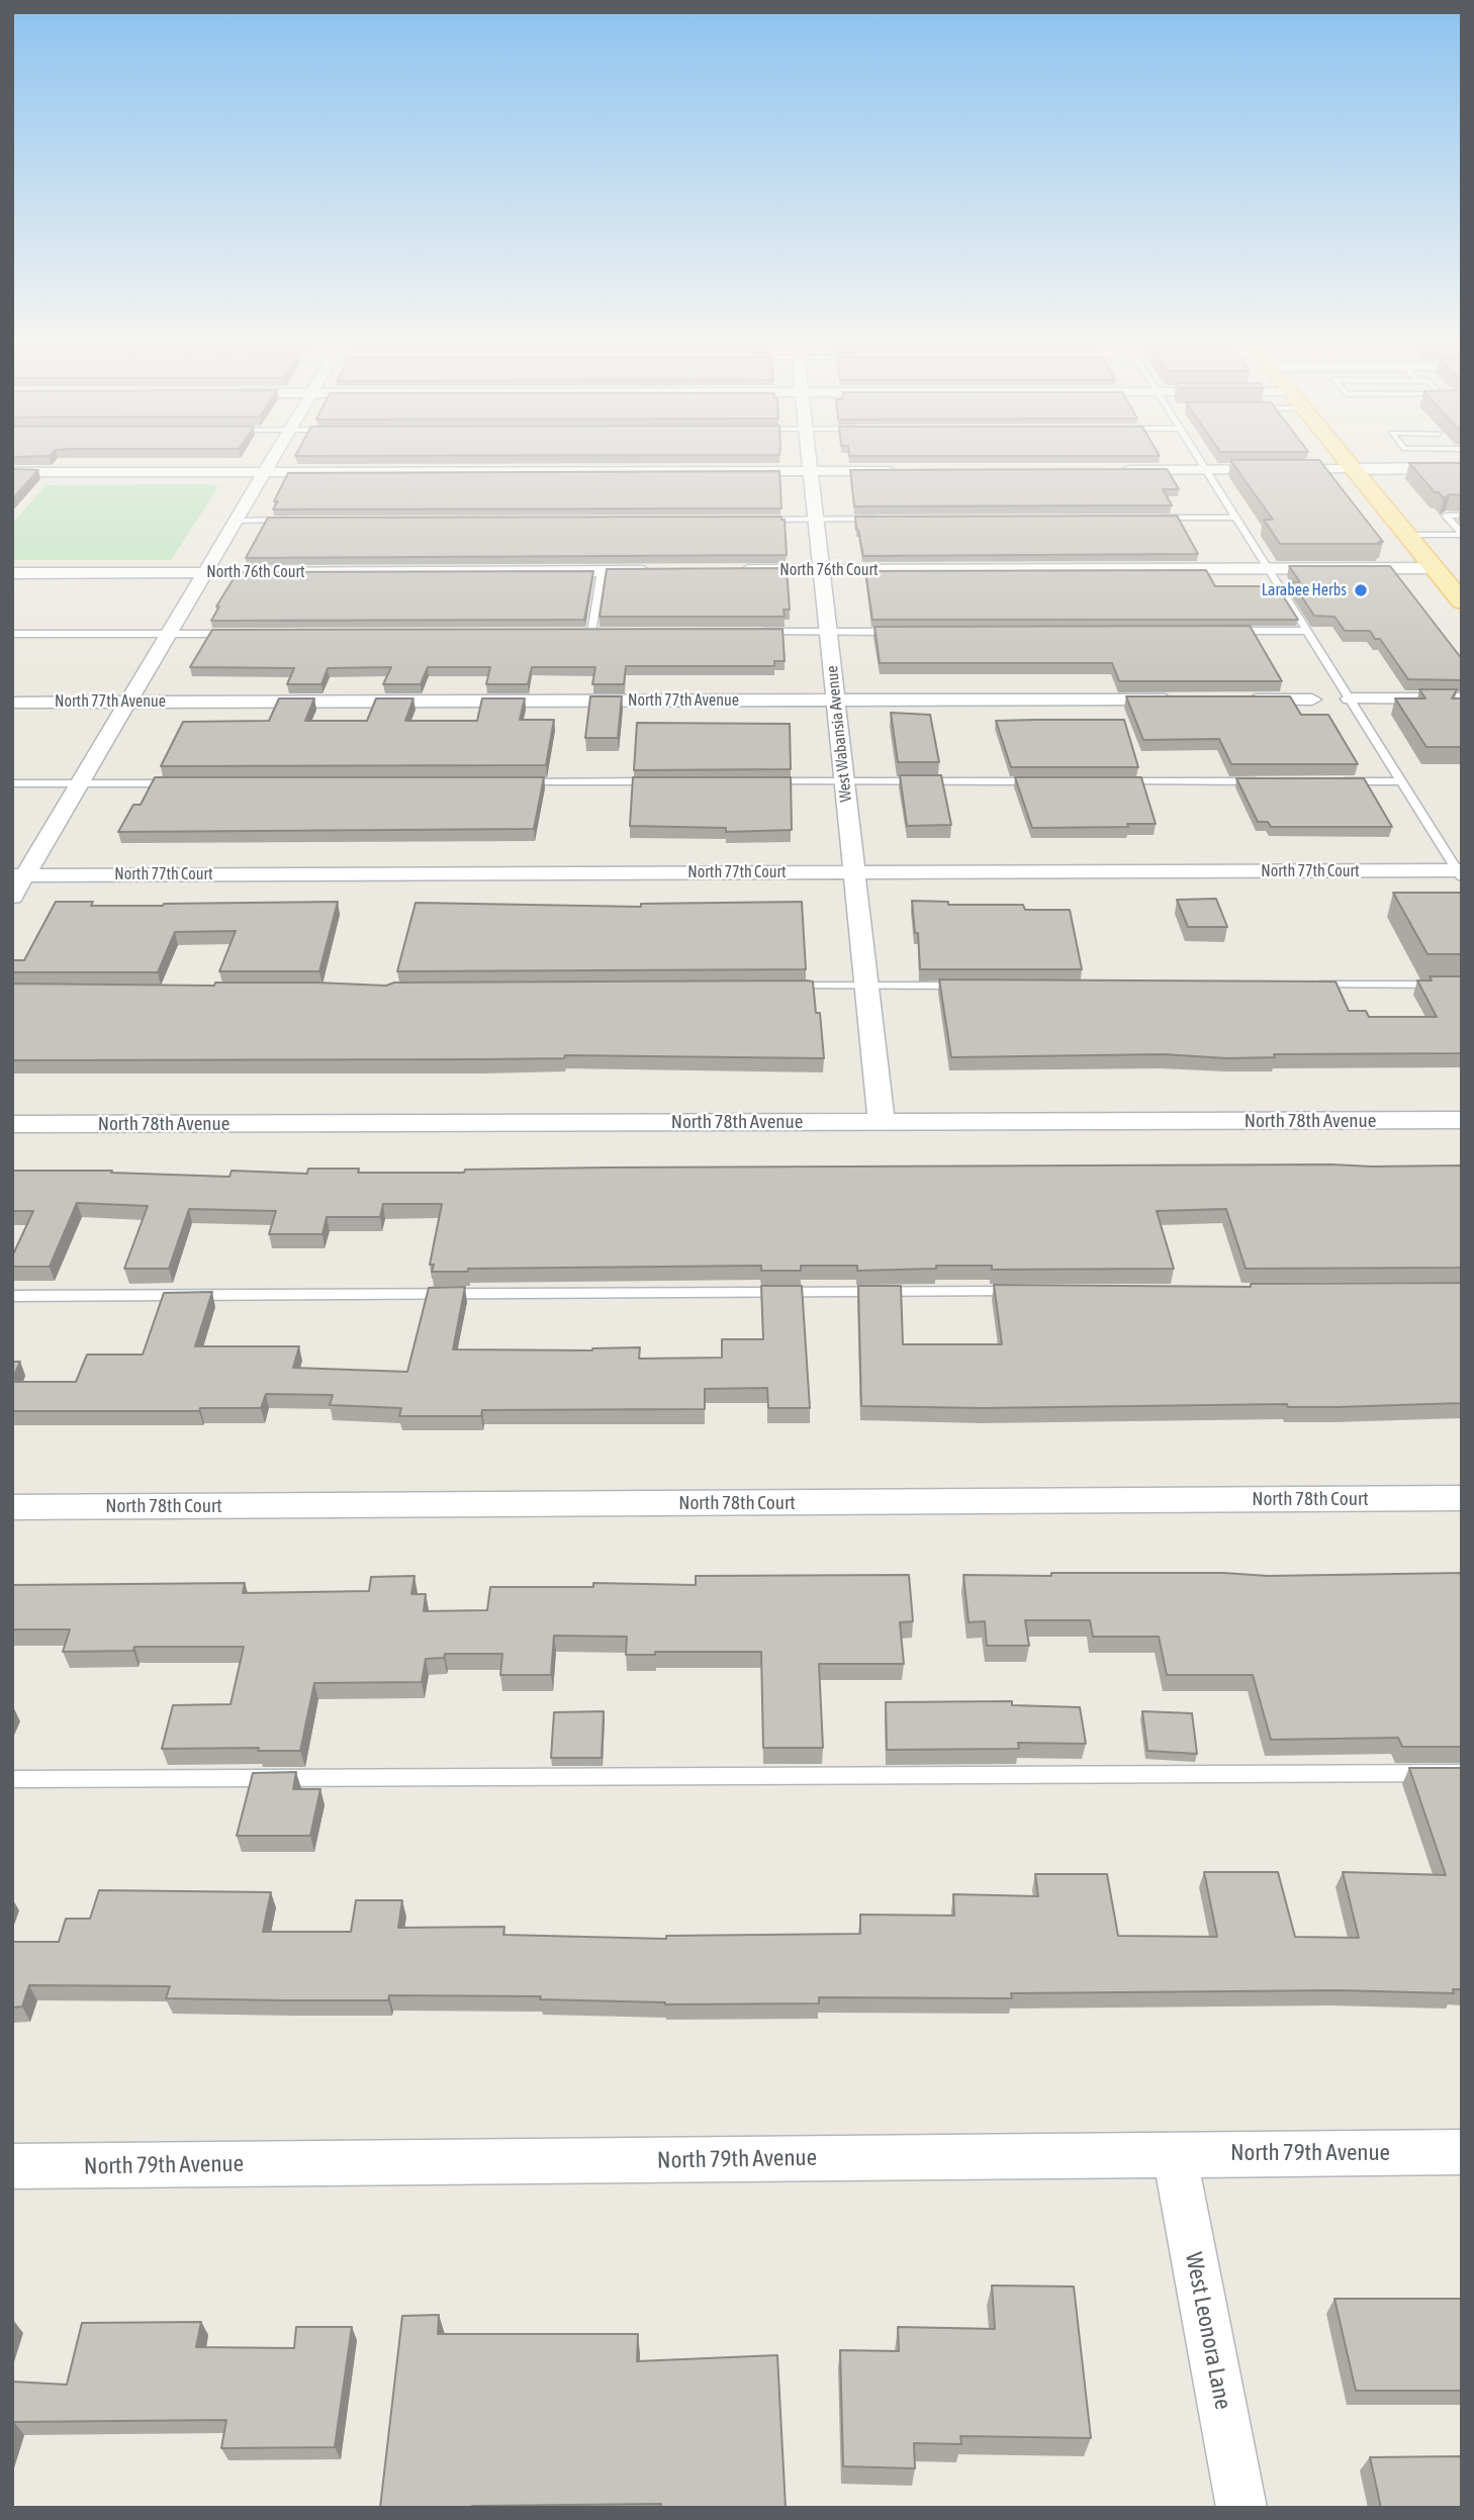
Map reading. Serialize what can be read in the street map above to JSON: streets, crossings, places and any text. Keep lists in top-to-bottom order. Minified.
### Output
{"streets":{"street":["North 76th Court","North 77th Avenue","West Wabansia Avenue","North 77th Court","North 78th Avenue","North 78th Court","North 79th Avenue","West Leonora Lane"]},"crossings":[["North 76th Court","West Wabansia Avenue"],["North 77th Avenue","West Wabansia Avenue"],["West Wabansia Avenue","North 77th Court"],["West Wabansia Avenue","North 78th Avenue"],["North 79th Avenue","West Leonora Lane"]],"places":["Larabee Herbs"]}
